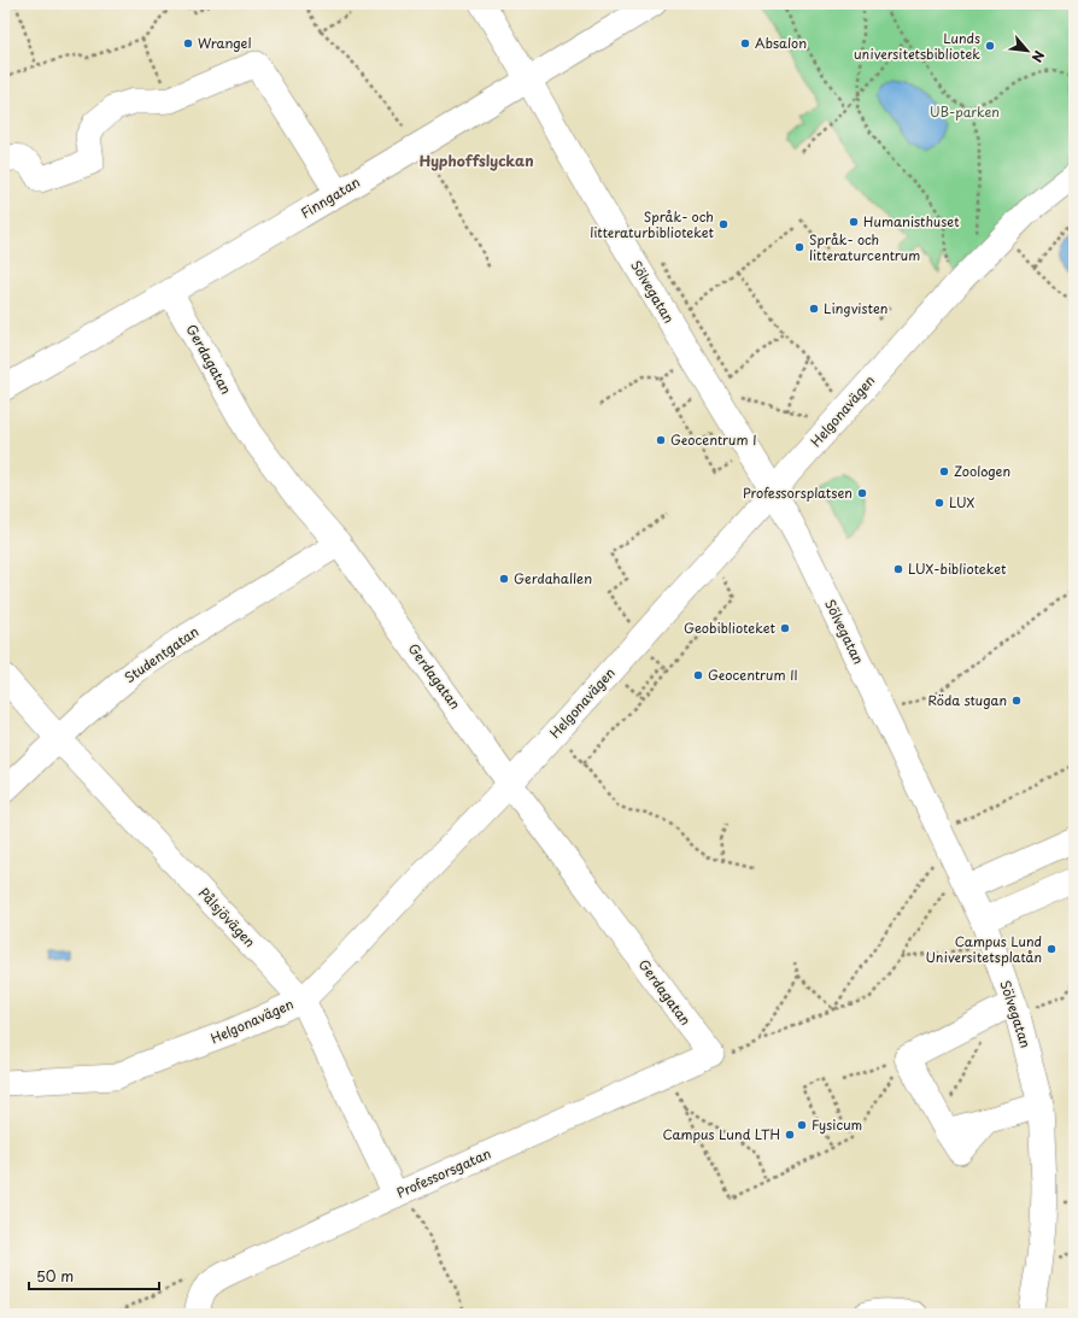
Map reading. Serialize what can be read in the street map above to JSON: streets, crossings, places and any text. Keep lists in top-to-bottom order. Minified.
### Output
{"streets":{"street":["Finngatan","Sölvegatan","Gerdagatan","Helgonavägen","Studentgatan","Pålsjövägen","Professorsgatan"]},"crossings":[["Finngatan","Sölvegatan"],["Finngatan","Gerdagatan"],["Sölvegatan","Helgonavägen"],["Gerdagatan","Helgonavägen"],["Gerdagatan","Studentgatan"],["Gerdagatan","Professorsgatan"],["Helgonavägen","Pålsjövägen"],["Studentgatan","Pålsjövägen"],["Pålsjövägen","Professorsgatan"]],"districts":["Hyphoffslyckan"],"parks":["UB-parken"],"places":["Wrangel","Absalon","Lunds universitetsbibliotek","Humanisthuset","Språk- och litteraturbiblioteket","Språk- och litteraturcentrum","Lingvisten","Geocentrum I","Zoologen","Professorsplatsen","LUX","LUX-biblioteket","Gerdahallen","Geobiblioteket","Geocentrum II","Röda stugan","Campus Lund Universitetsplatån","Fysicum","Campus Lund LTH"],"scale_bar":"50 m","north":"bottom right"}
